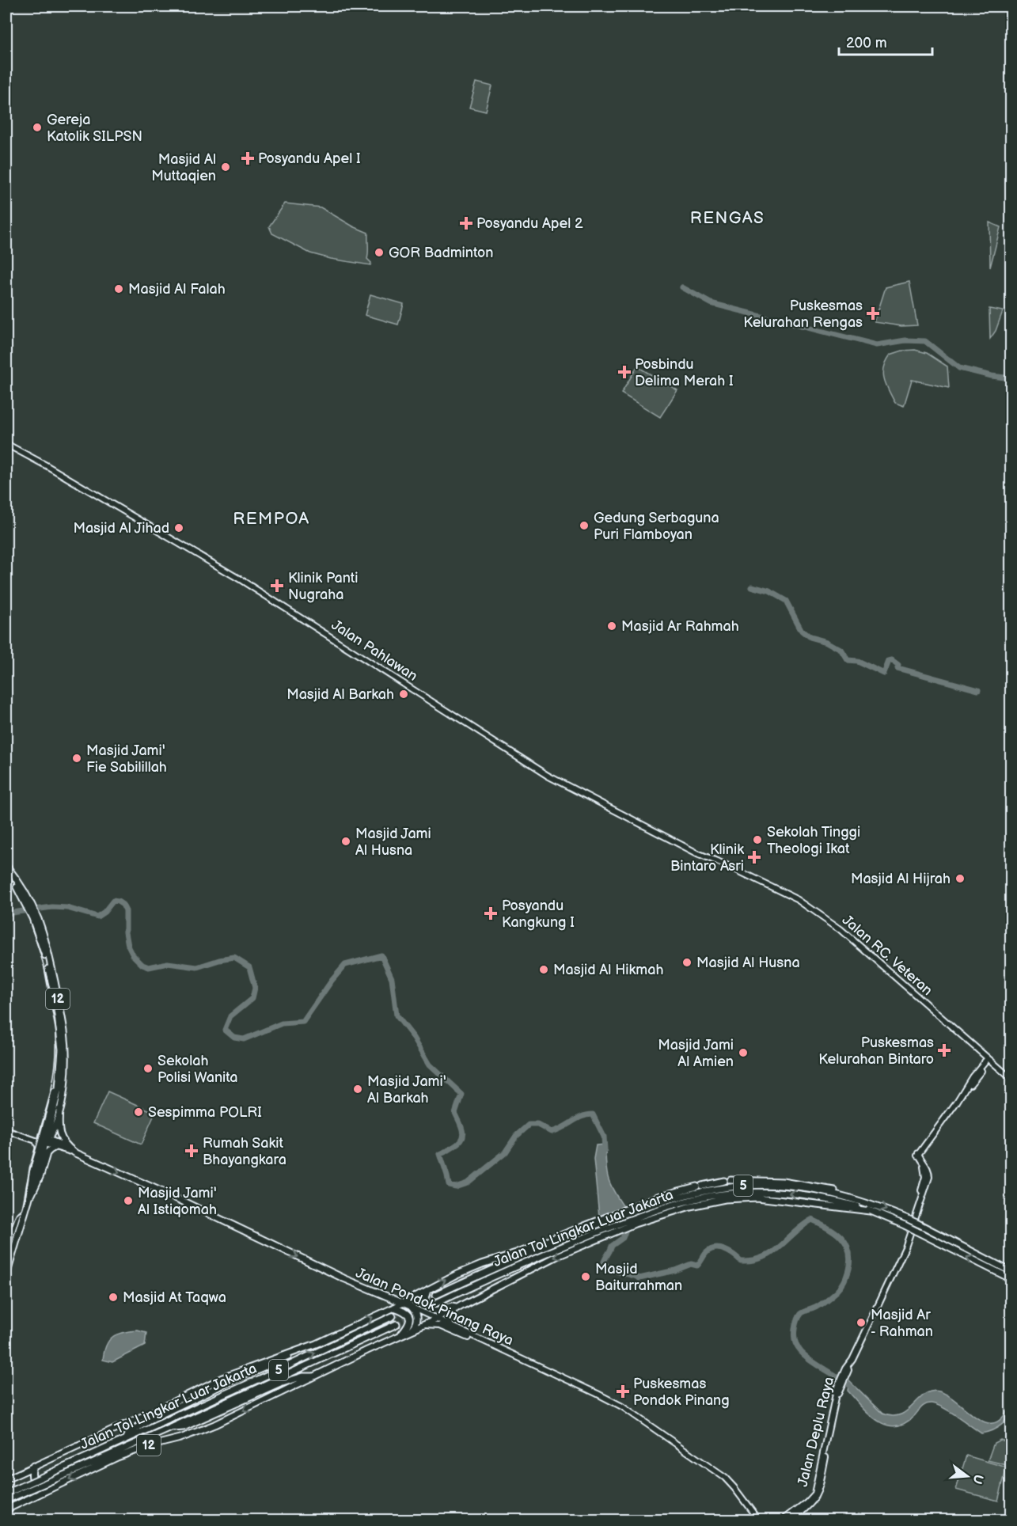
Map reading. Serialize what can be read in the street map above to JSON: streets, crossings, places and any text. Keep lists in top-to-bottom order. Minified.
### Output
{"streets":{"highway":["12","5","Jalan Tol Lingkar Luar Jakarta","Jalan Pondok Pinang Raya"],"main road":["Jalan Pahlawan","Jalan RC. Veteran","Jalan Deplu Raya"]},"crossings":[["Jalan Pahlawan","Jalan RC. Veteran"],["Jalan RC. Veteran","Jalan Deplu Raya"],["12","Jalan Pondok Pinang Raya"]],"one_way":["Jalan Pondok Pinang Raya"],"districts":["RENGAS","REMPOA"],"places":{"other":["Gereja Katolik SILPSN","Masjid Al Muttaqien","GOR Badminton","Masjid Al Falah","Gedung Serbaguna Puri Flamboyan","Masjid Al Jihad","Masjid Ar Rahmah","Masjid Al Barkah","Masjid Jami' Fie Sabilillah","Sekolah Tinggi Theologi Ikat","Masjid Jami Al Husna","Masjid Al Hijrah","Masjid Al Husna","Masjid Al Hikmah","Masjid Jami Al Amien","Sekolah Polisi Wanita","Masjid Jami' Al Barkah","Sespimma POLRI","Masjid Jami' Al Istiqomah","Masjid Baiturrahman","Masjid At Taqwa","Masjid Ar - Rahman"],"health":["Posyandu Apel I","Posyandu Apel 2","Puskesmas Kelurahan Rengas","Posbindu Delima Merah I","Klinik Panti Nugraha","Klinik Bintaro Asri","Posyandu Kangkung I","Puskesmas Kelurahan Bintaro","Rumah Sakit Bhayangkara","Puskesmas Pondok Pinang"]},"scale_bar":"200 m","north":"right"}
